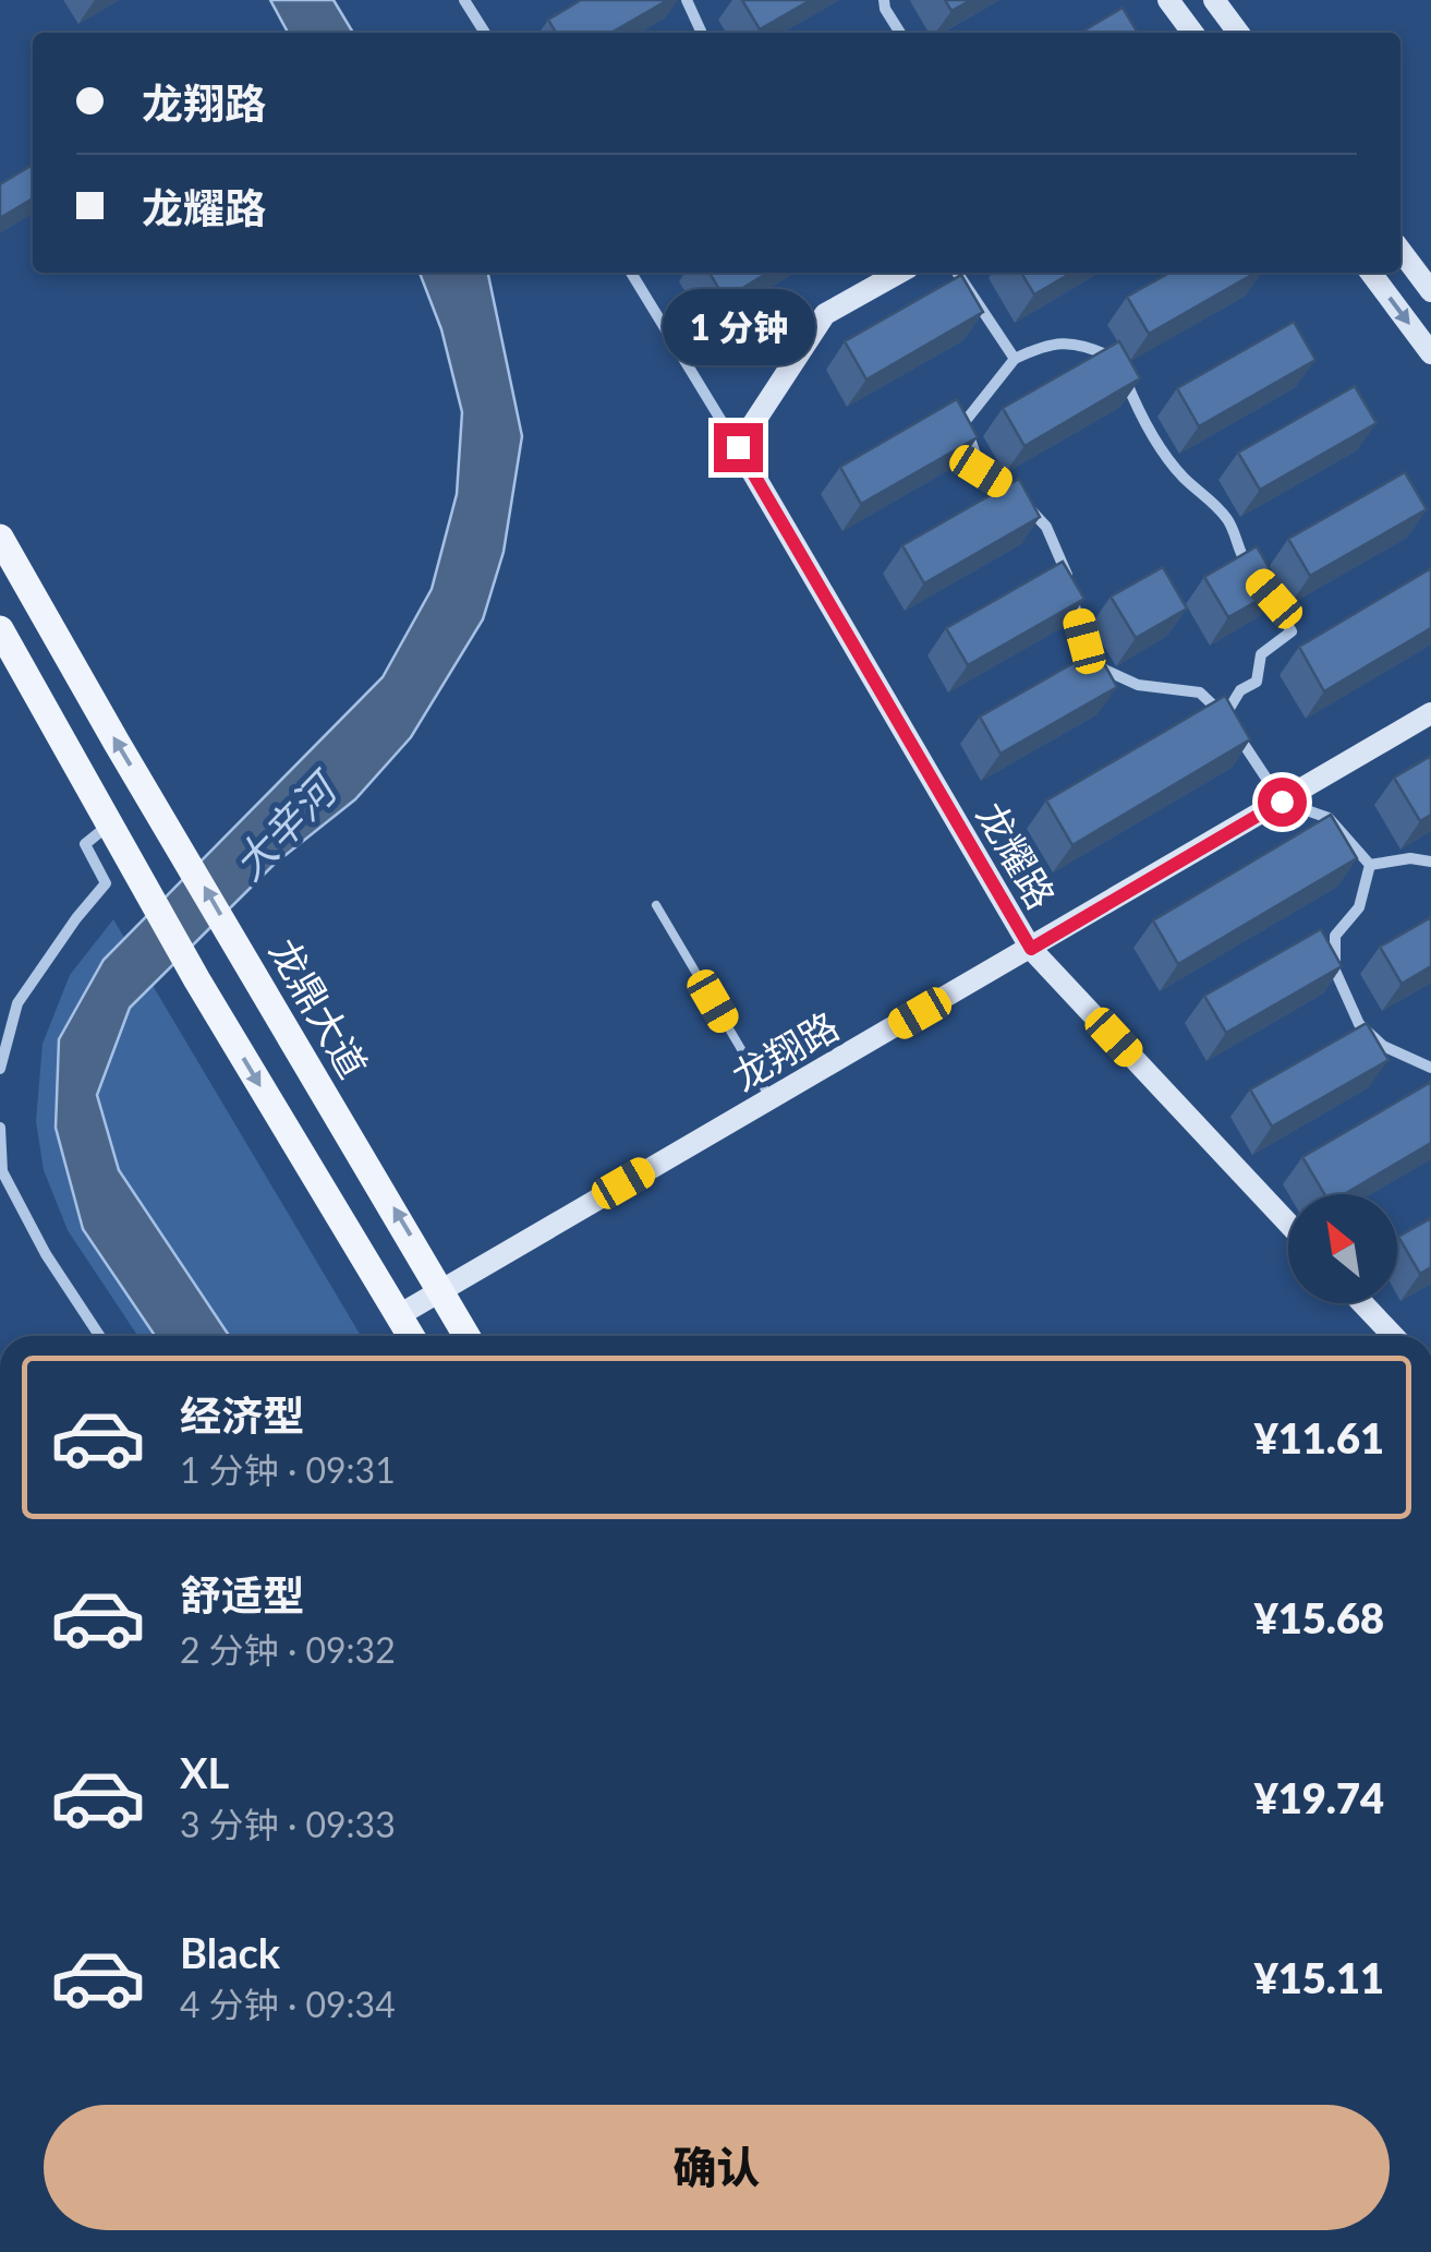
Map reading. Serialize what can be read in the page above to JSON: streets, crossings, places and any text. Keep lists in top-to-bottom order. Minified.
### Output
{"streets":{"main road":["龙鼎大道"],"street":["龙耀路","龙翔路"]},"crossings":[["龙耀路","龙翔路"],["龙鼎大道","龙翔路"]],"water":["大辛河"],"north":"top left","page":{"banner":["龙翔路","龙耀路"],"bubble":"1 分钟","list":[{"name":"经济型","note":"1 分钟 · 09:31","value":"¥11.61"},{"name":"舒适型","note":"2 分钟 · 09:32","value":"¥15.68"},{"name":"XL","note":"3 分钟 · 09:33","value":"¥19.74"},{"name":"Black","note":"4 分钟 · 09:34","value":"¥15.11"}],"buttons":"确认"}}
